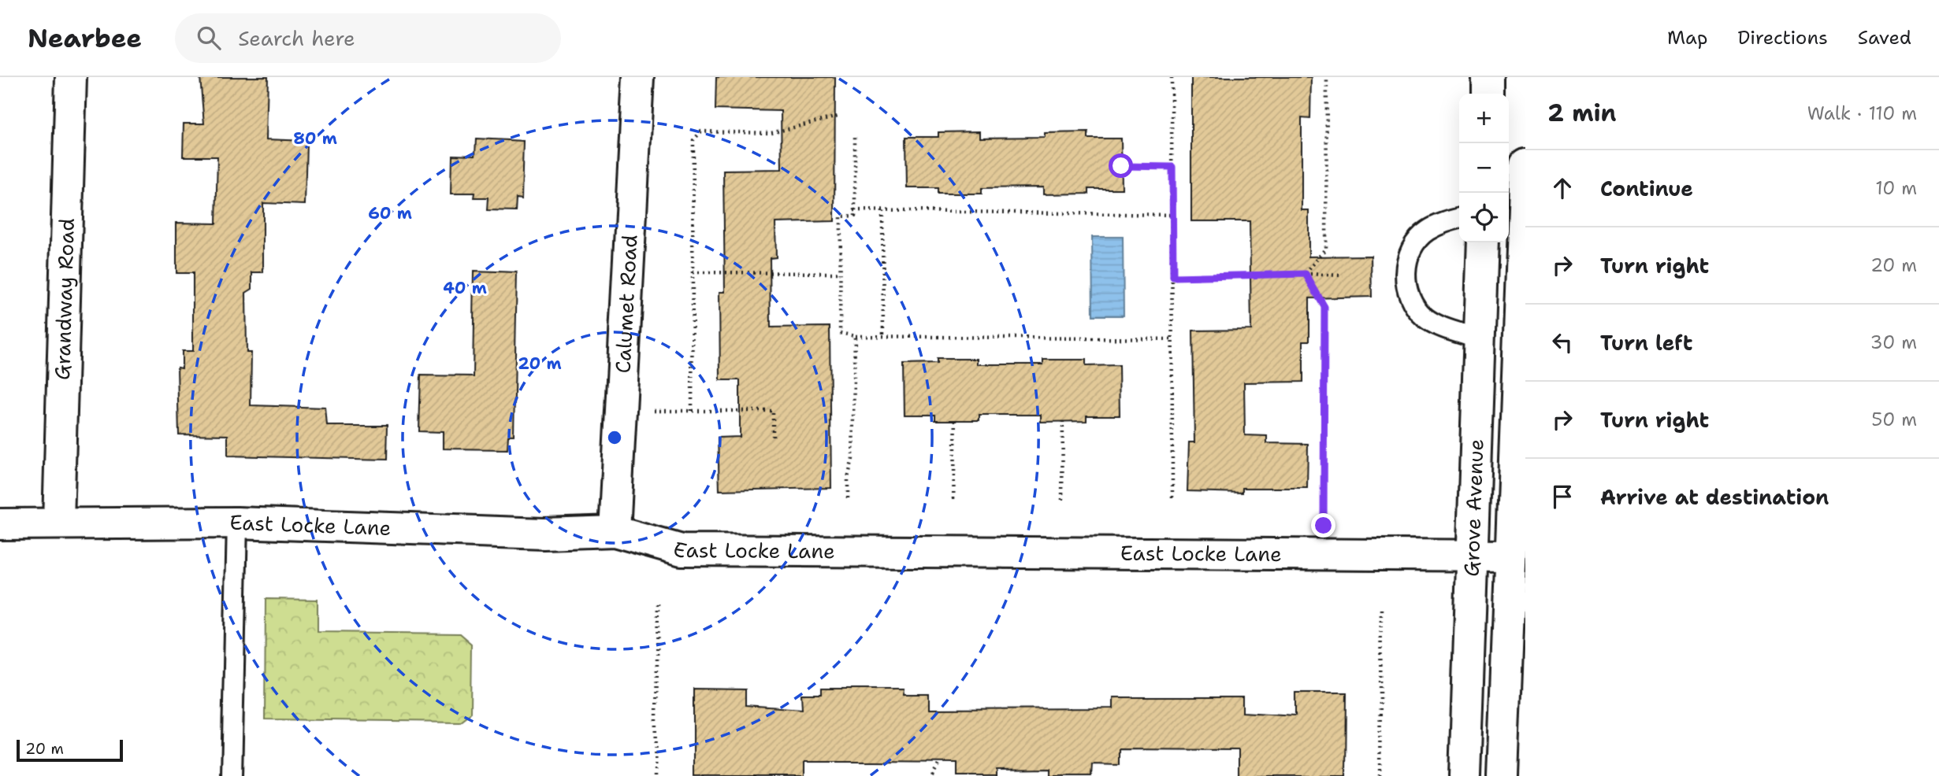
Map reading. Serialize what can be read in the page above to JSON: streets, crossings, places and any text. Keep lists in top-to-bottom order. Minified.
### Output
{"streets":{"street":["Grandway Road","Calumet Road","Grove Avenue","East Locke Lane"]},"crossings":[["Grandway Road","East Locke Lane"],["Calumet Road","East Locke Lane"],["Grove Avenue","East Locke Lane"]],"scale_bar":"20 m","page":{"header":"Nearbee","search":"Search here","nav":["Map","Directions","Saved"],"heading":["2 min","Walk · 110 m"],"map_buttons":["+","−"],"list":[["Continue","10 m"],["Turn right","20 m"],["Turn left","30 m"],["Turn right","50 m"],"Arrive at destination"],"scale":"20 m"},"rings":["80 m","60 m","40 m","20 m"]}
